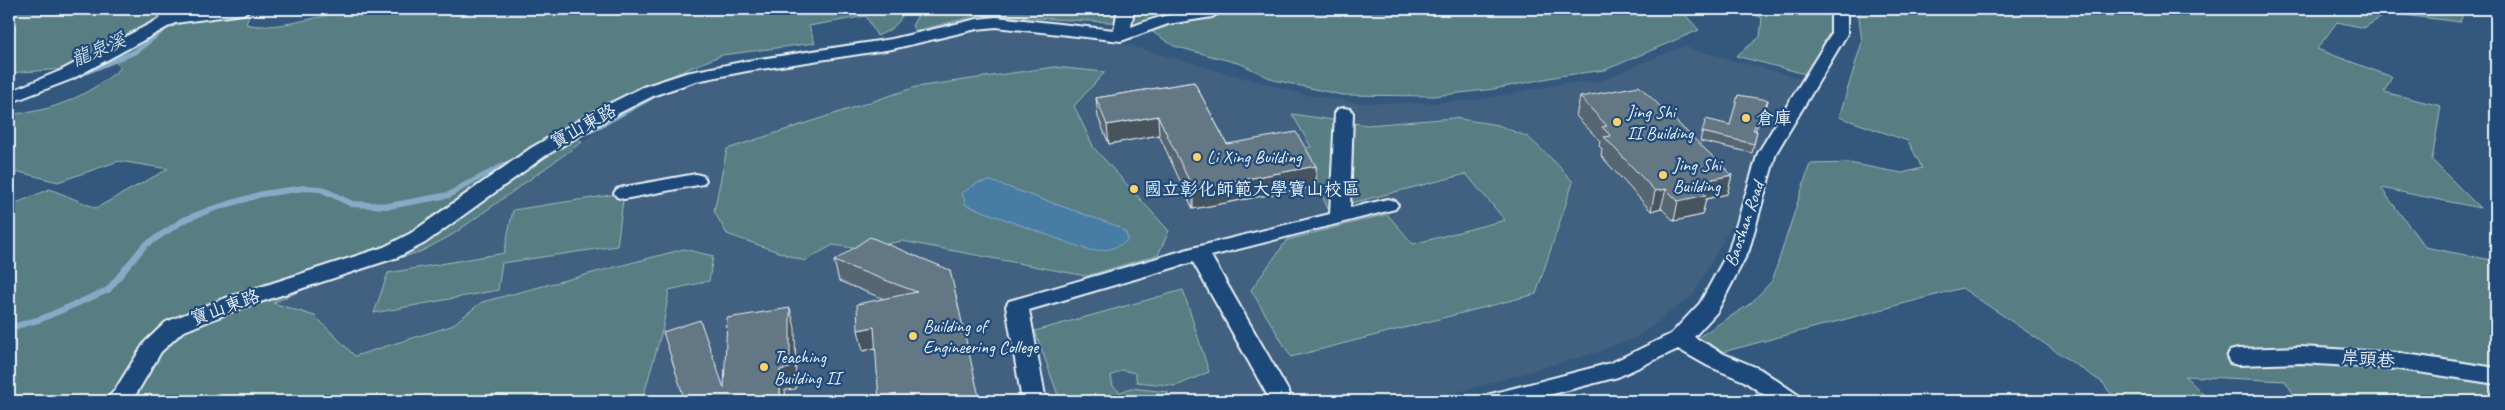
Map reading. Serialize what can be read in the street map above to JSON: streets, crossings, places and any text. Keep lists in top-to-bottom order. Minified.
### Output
{"streets":{"street":["寶山東路","Baoshan Road","岸頭巷"]},"water":["龍泉溪"],"places":["倉庫","Jing Shi II Building","Li Xing Building","Jing Shi Building","國立彰化師範大學寶山校區","Building of Engineering College","Teaching Building II"]}
